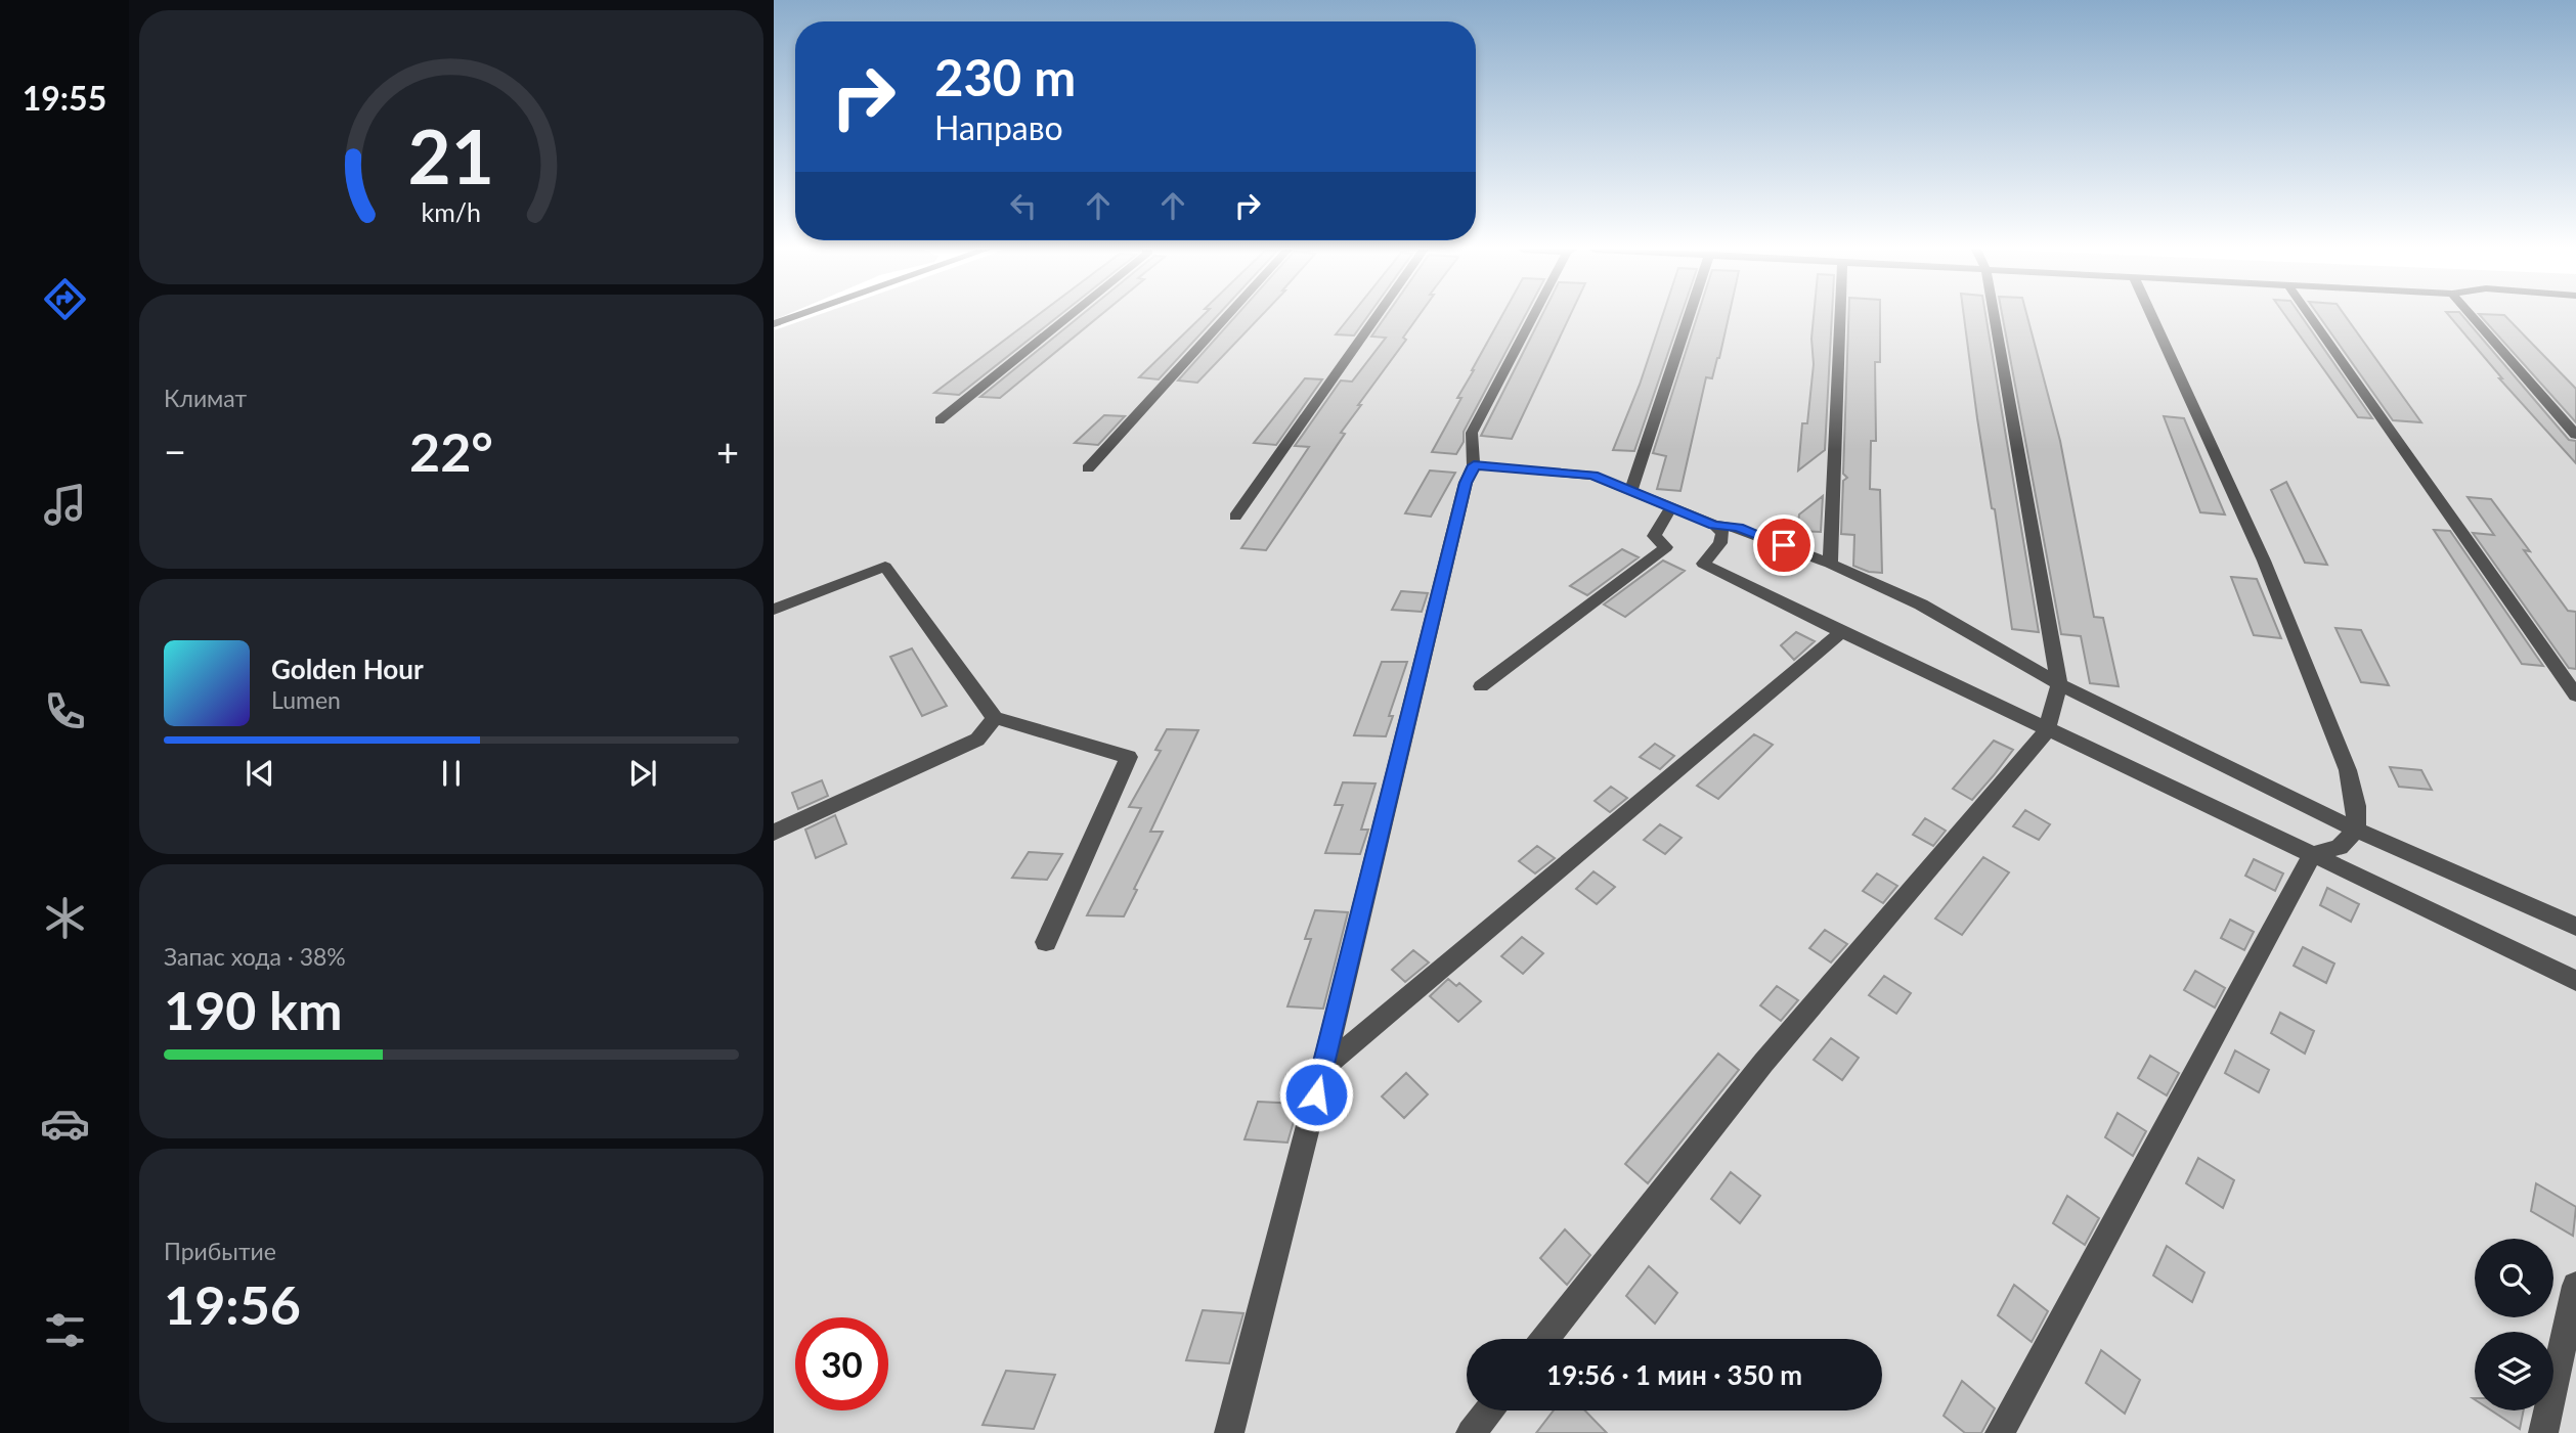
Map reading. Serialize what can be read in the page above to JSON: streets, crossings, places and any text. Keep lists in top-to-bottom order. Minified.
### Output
{"page":{"tabs":"19:55","turn":["230 m","Направо"],"tile":["Климат",["Запас хода · 38%","190 km"],["Прибытие","19:56"]],"heat":["−","22°","+"],"song":["Golden Hour","Lumen"],"limit":"30","trip":"19:56 · 1 мин · 350 m","gauge":["21","km/h"]}}
